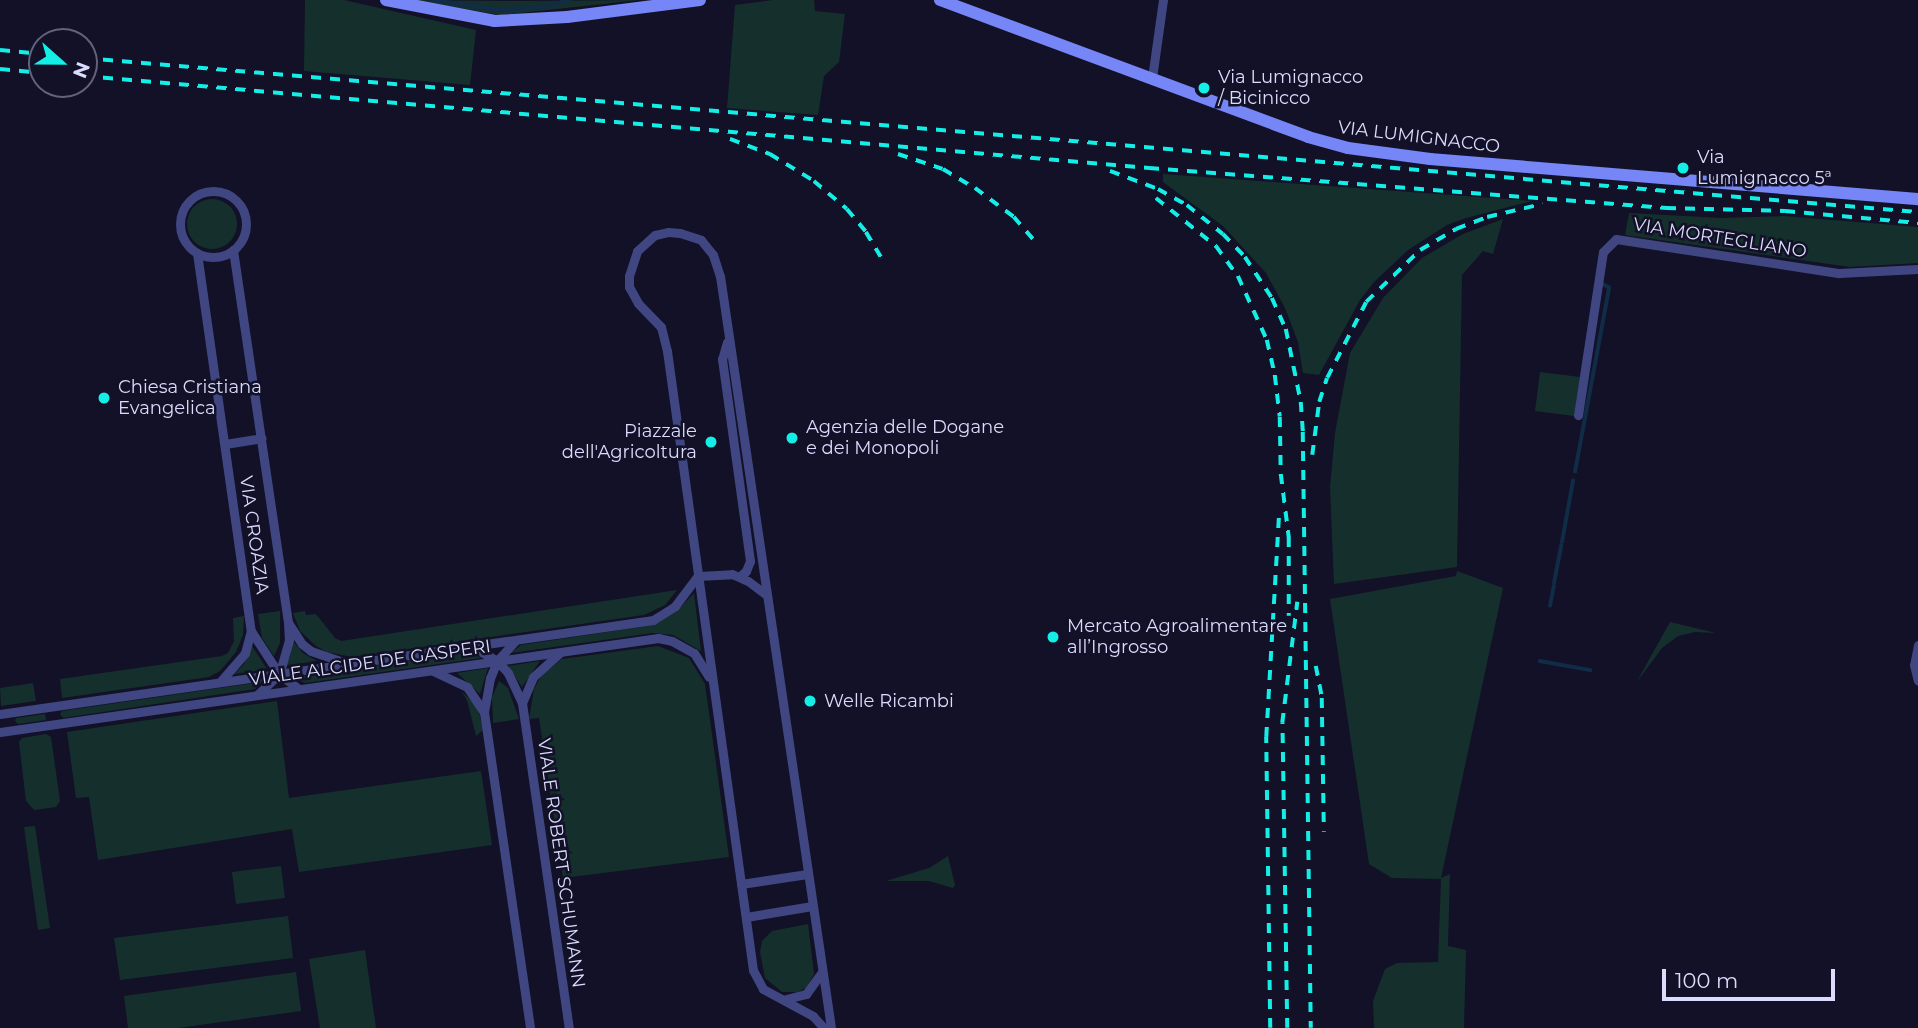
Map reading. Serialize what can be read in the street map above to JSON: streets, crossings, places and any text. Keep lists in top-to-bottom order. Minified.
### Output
{"streets":{"main road":["VIA LUMIGNACCO"],"street":["VIA MORTEGLIANO","VIA CROAZIA","VIALE ALCIDE DE GASPERI","VIALE ROBERT SCHUMANN"]},"crossings":[["VIA CROAZIA","VIALE ALCIDE DE GASPERI"],["VIALE ALCIDE DE GASPERI","VIALE ROBERT SCHUMANN"]],"places":["Via Lumignacco / Bicinicco","Via Lumignacco 5ª","Chiesa Cristiana Evangelica","Agenzia delle Dogane e dei Monopoli","Piazzale dell'Agricoltura","Mercato Agroalimentare all’Ingrosso","Welle Ricambi"],"scale_bar":"100 m","north":"right"}
